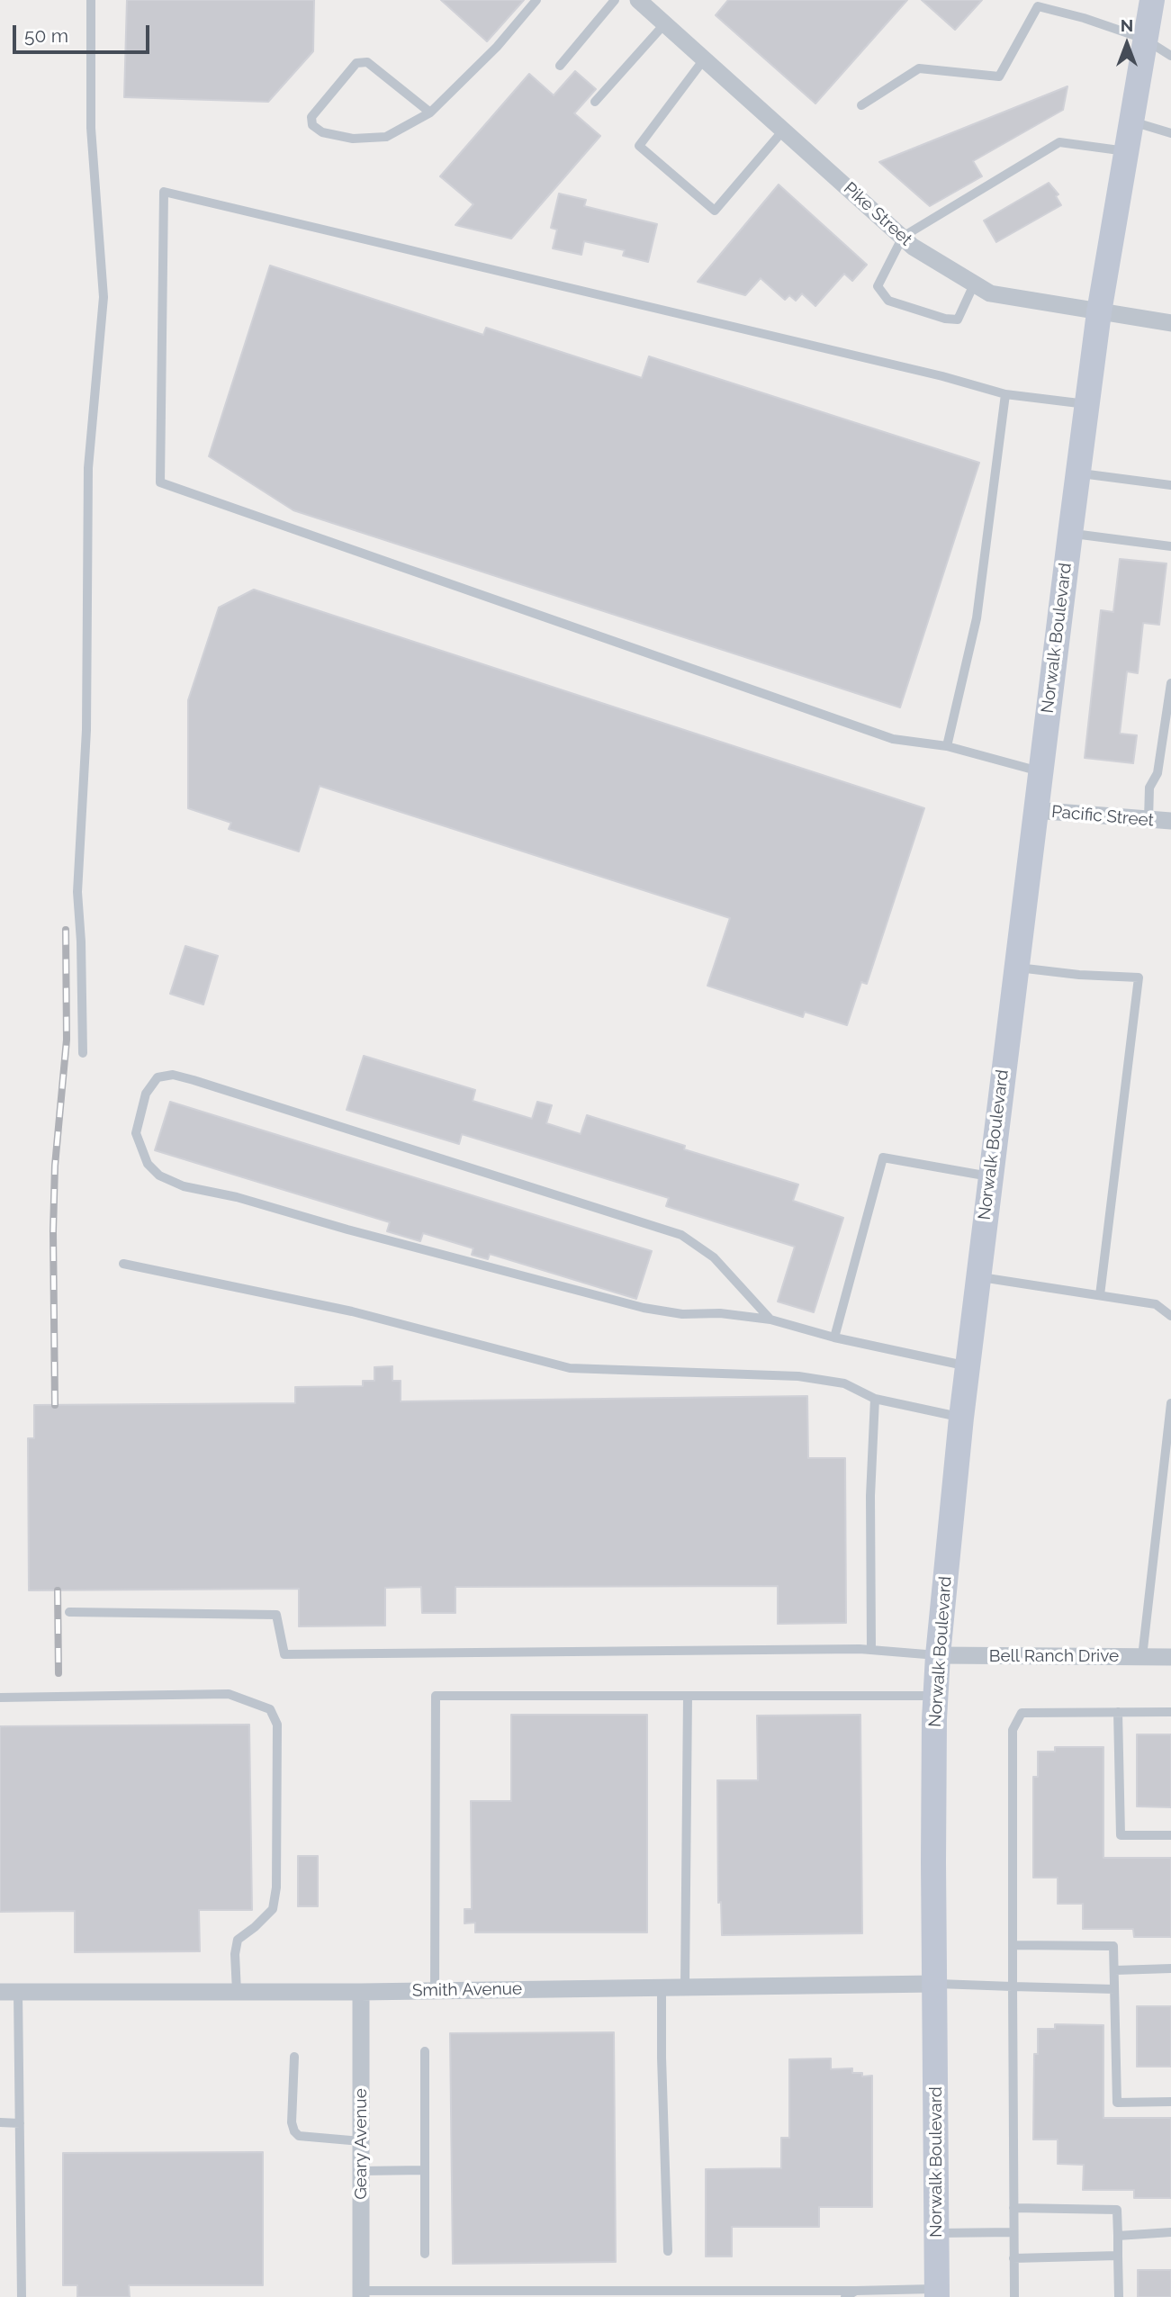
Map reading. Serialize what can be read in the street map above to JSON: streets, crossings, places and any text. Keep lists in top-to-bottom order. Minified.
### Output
{"streets":{"main road":["Norwalk Boulevard"],"street":["Pike Street","Pacific Street","Bell Ranch Drive","Smith Avenue","Geary Avenue"]},"crossings":[["Pike Street","Norwalk Boulevard"],["Norwalk Boulevard","Pacific Street"],["Norwalk Boulevard","Bell Ranch Drive"],["Norwalk Boulevard","Smith Avenue"],["Smith Avenue","Geary Avenue"]],"scale_bar":"50 m","north":"top"}
